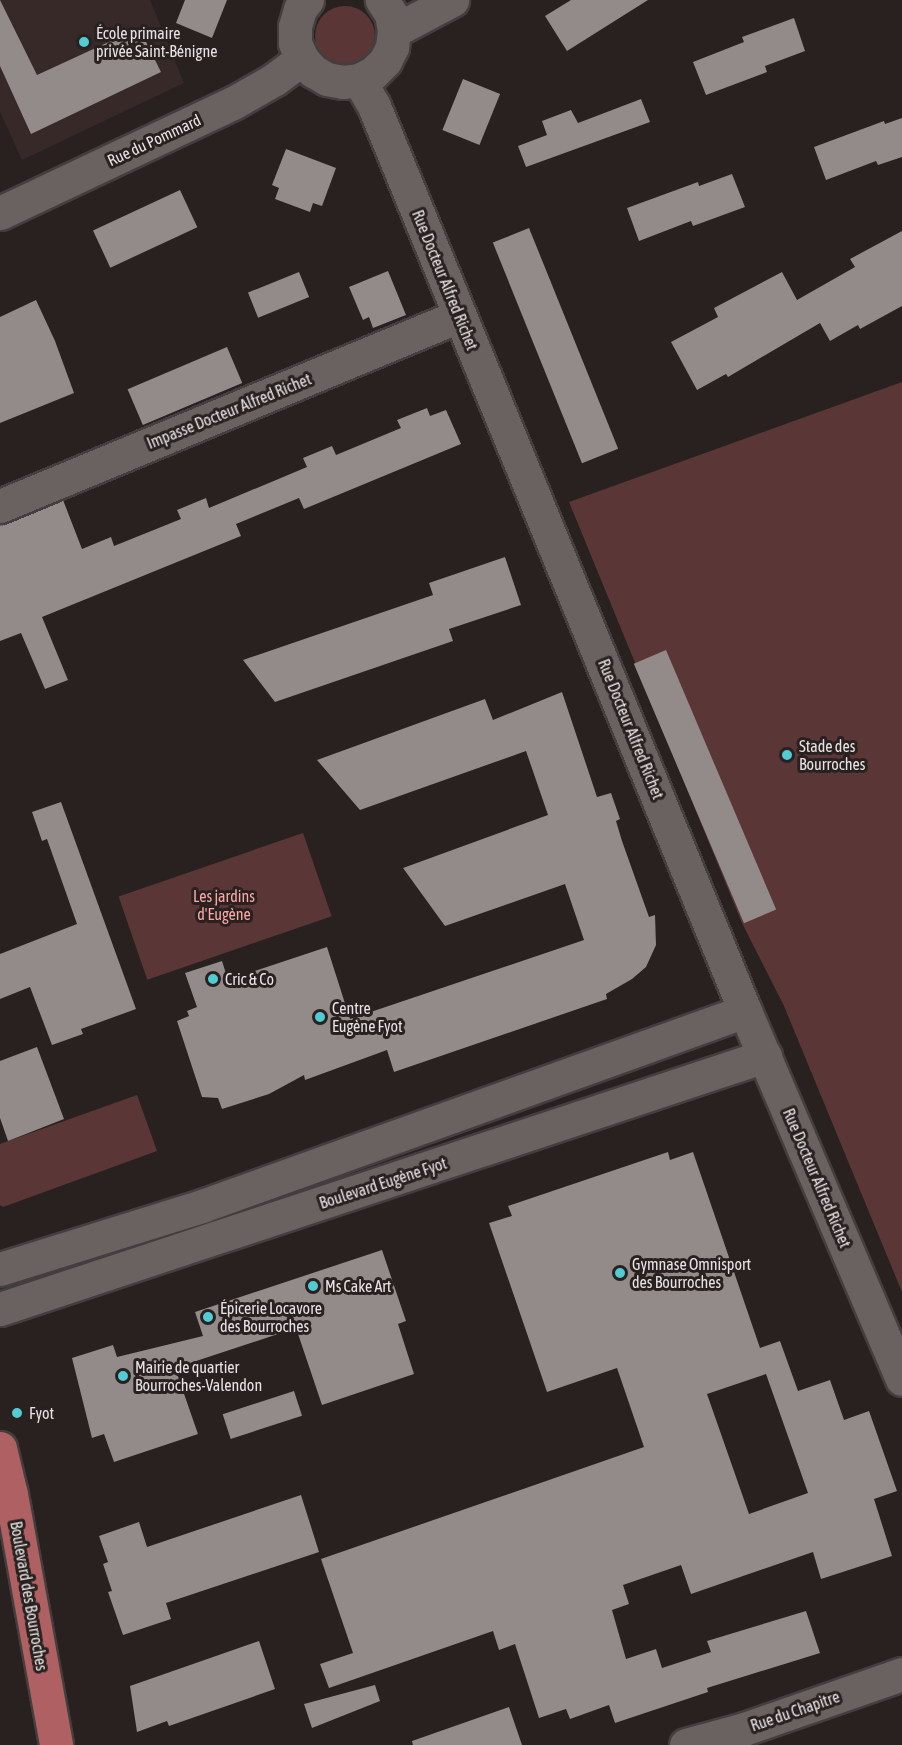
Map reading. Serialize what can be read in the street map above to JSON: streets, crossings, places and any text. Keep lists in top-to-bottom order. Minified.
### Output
{"streets":{"main road":["Boulevard des Bourroches"],"street":["Rue du Pommard","Rue Docteur Alfred Richet","Impasse Docteur Alfred Richet","Boulevard Eugène Fyot","Rue du Chapitre"]},"crossings":[["Rue Docteur Alfred Richet","Impasse Docteur Alfred Richet"],["Rue Docteur Alfred Richet","Boulevard Eugène Fyot"]],"parks":["Les jardins d'Eugène"],"places":["École primaire privée Saint-Bénigne","Stade des Bourroches","Cric & Co","Centre Eugène Fyot","Gymnase Omnisport des Bourroches","Ms Cake Art","Épicerie Locavore des Bourroches","Mairie de quartier Bourroches-Valendon","Fyot"]}
